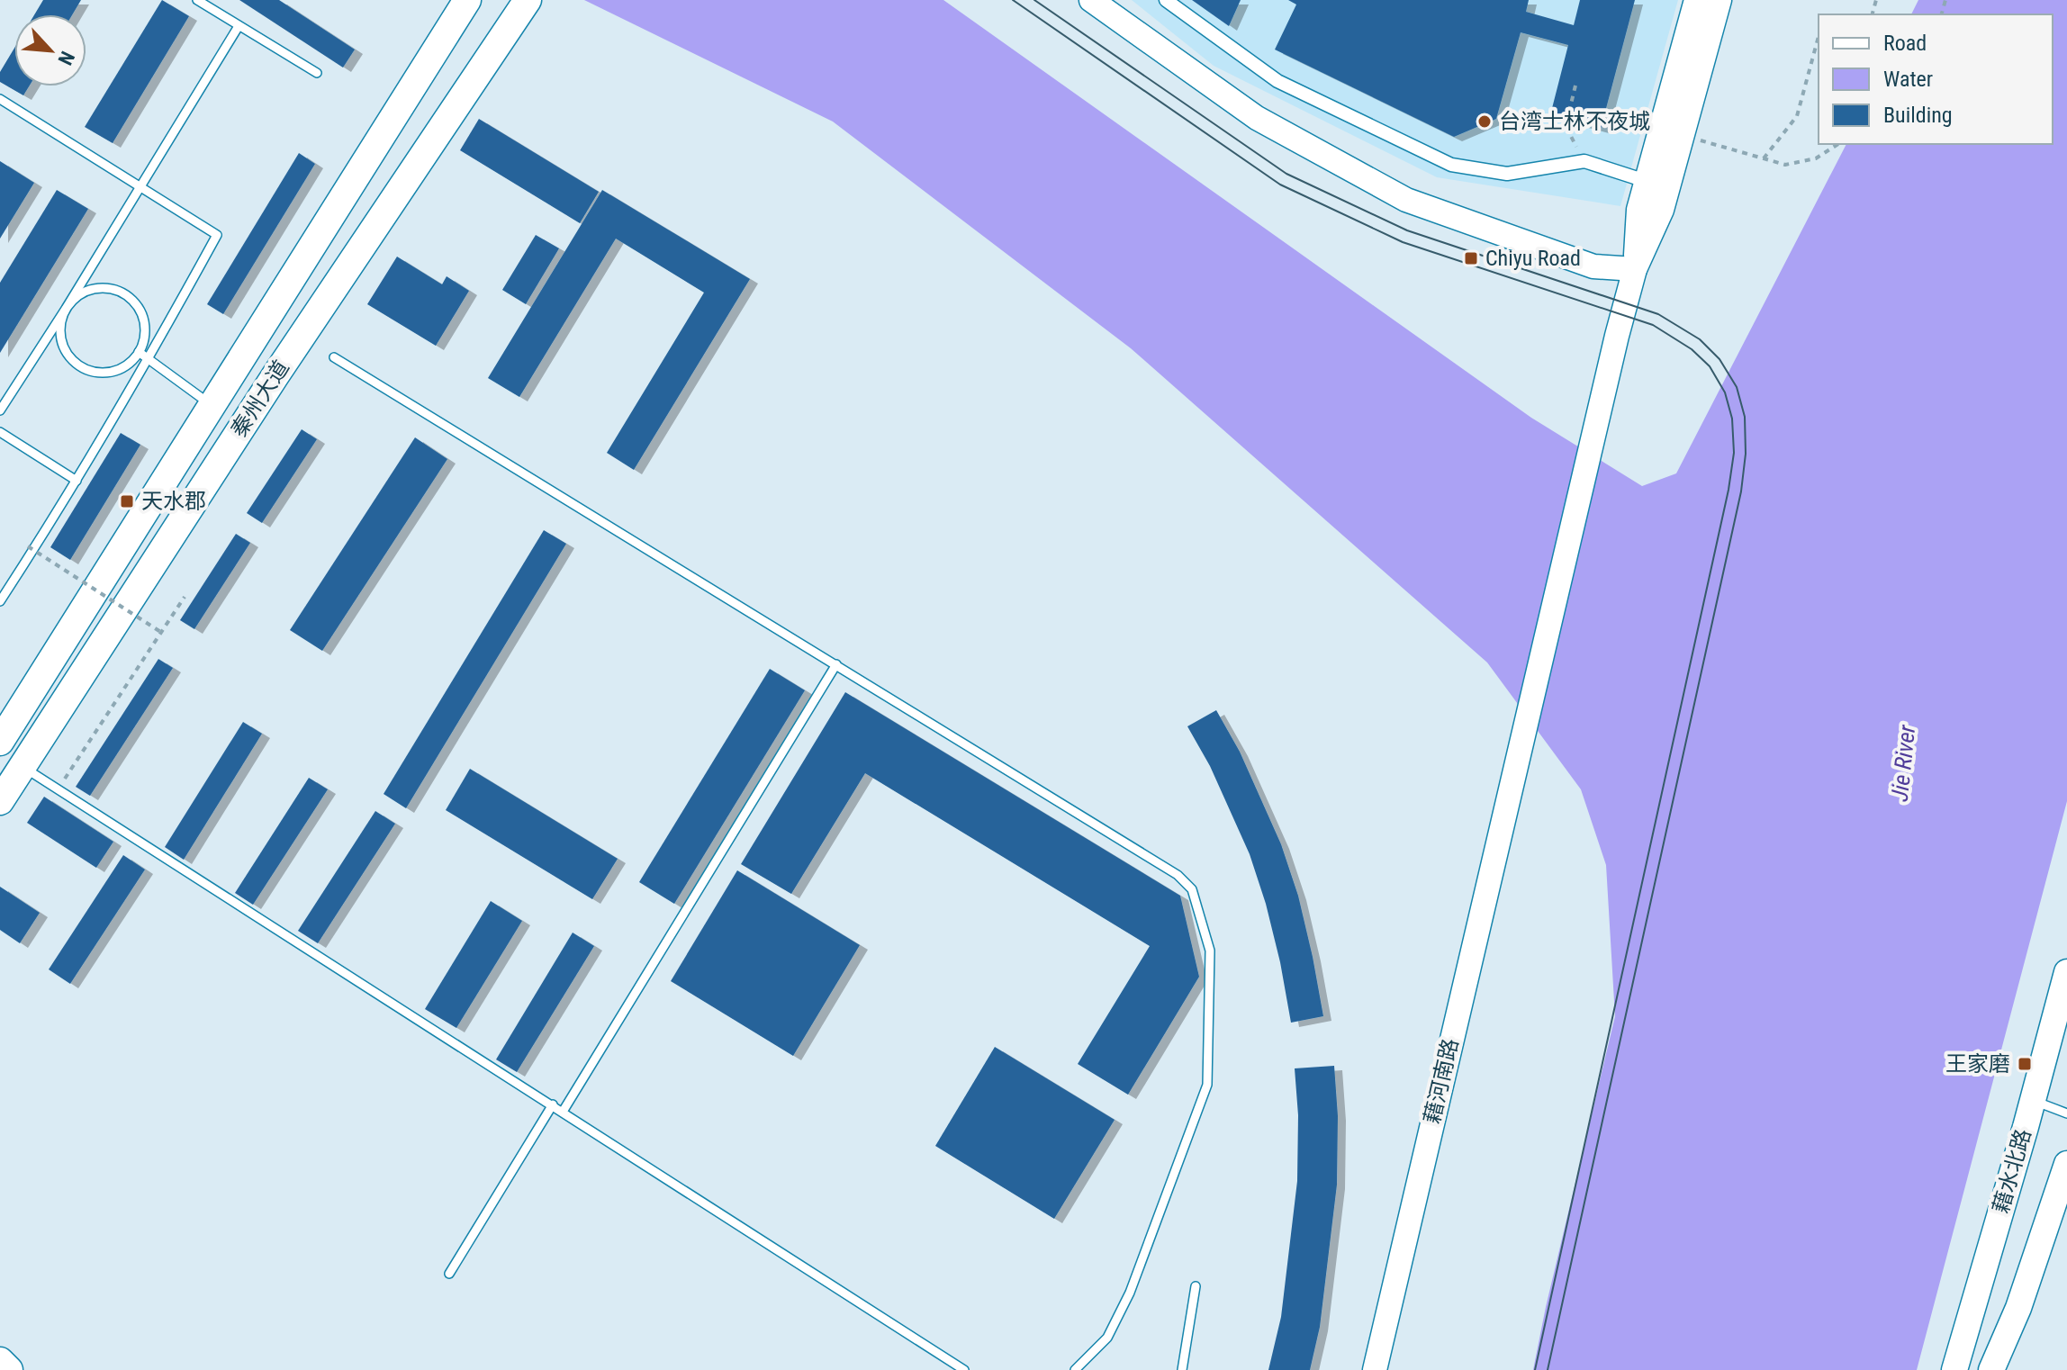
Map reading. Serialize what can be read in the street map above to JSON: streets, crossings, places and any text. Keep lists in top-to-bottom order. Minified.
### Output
{"streets":{"highway":["秦州大道"],"main road":["藉河南路","藉水北路"]},"water":["Jie River"],"places":{"other":["台湾士林不夜城"],"transit":["Chiyu Road","天水郡","王家磨"]},"legend":["Road","Water","Building"],"north":"bottom right"}
